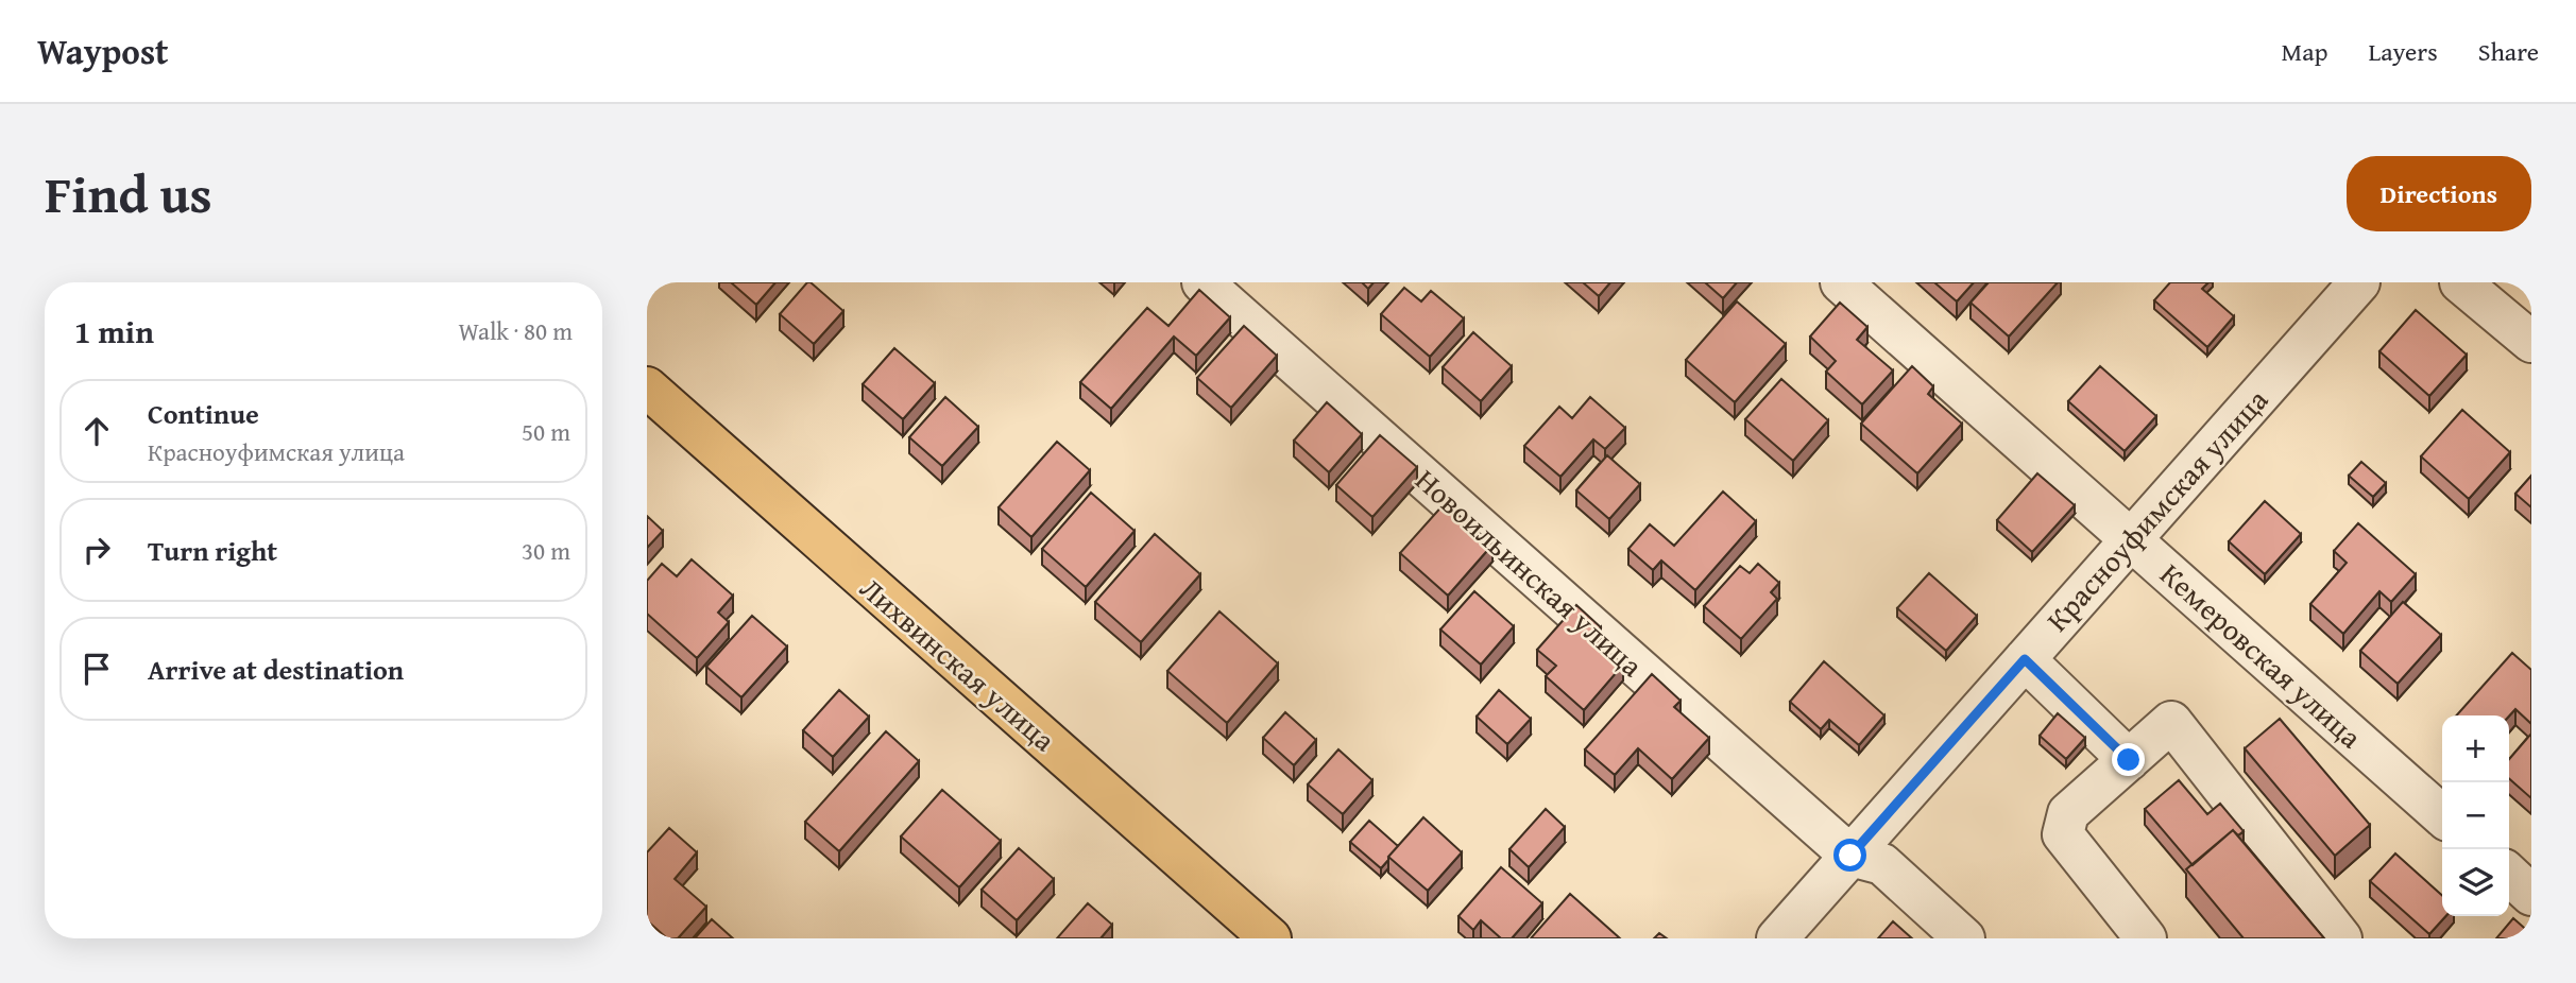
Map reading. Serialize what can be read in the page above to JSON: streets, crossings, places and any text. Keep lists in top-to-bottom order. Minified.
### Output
{"streets":{"main road":["Лихвинская улица"],"street":["Красноуфимская улица","Новоильинская улица","Кемеровская улица"]},"crossings":[["Красноуфимская улица","Новоильинская улица"],["Красноуфимская улица","Кемеровская улица"]],"page":{"header":"Waypost","nav":["Map","Layers","Share"],"title":"Find us","buttons":"Directions","heading":["1 min","Walk · 80 m"],"list":[["Continue","Красноуфимская улица","50 m"],["Turn right","30 m"],"Arrive at destination"],"map_buttons":["+","−"]}}
